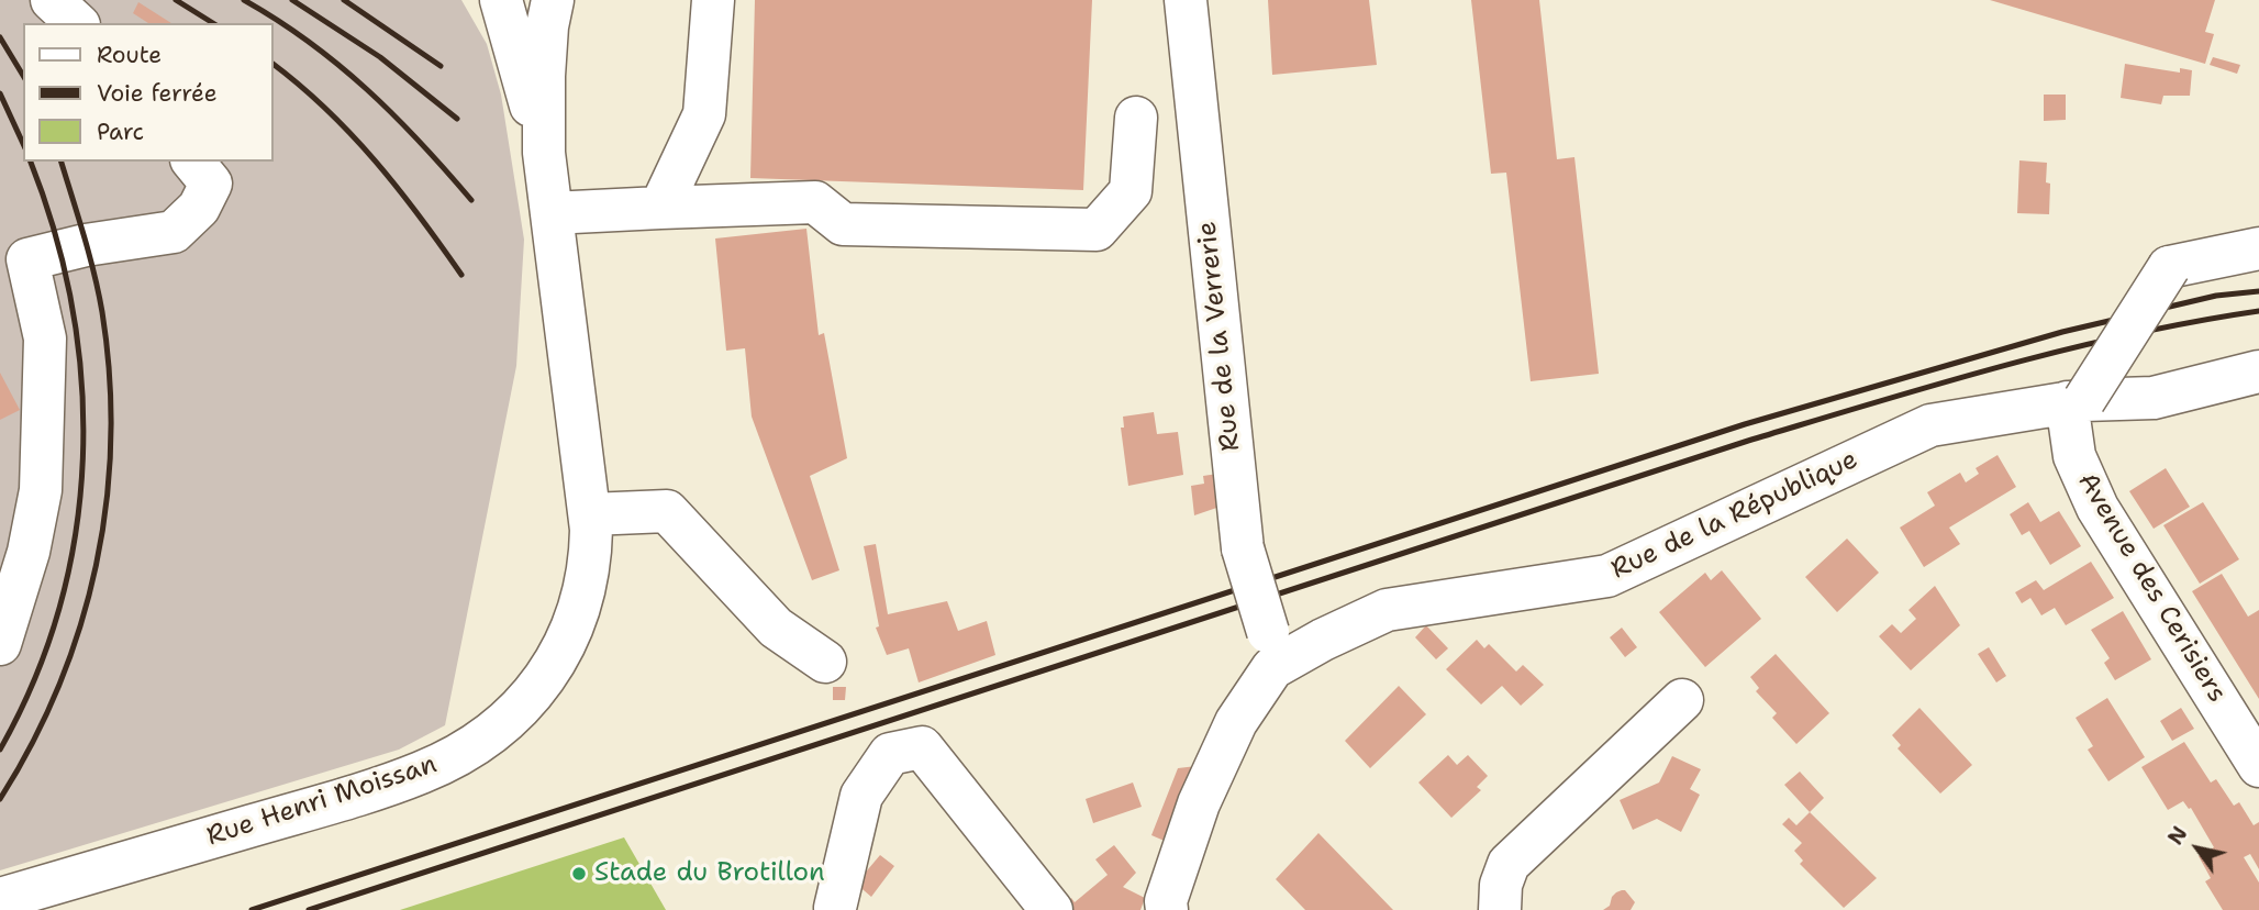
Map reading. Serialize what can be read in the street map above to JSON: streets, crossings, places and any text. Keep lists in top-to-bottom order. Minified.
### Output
{"streets":{"street":["Rue de la Verrerie","Rue de la République","Avenue des Cerisiers","Rue Henri Moissan"]},"crossings":[["Rue de la Verrerie","Rue de la République"],["Rue de la République","Avenue des Cerisiers"]],"places":["Stade du Brotillon"],"legend":["Route","Voie ferrée","Parc"],"north":"top left"}
